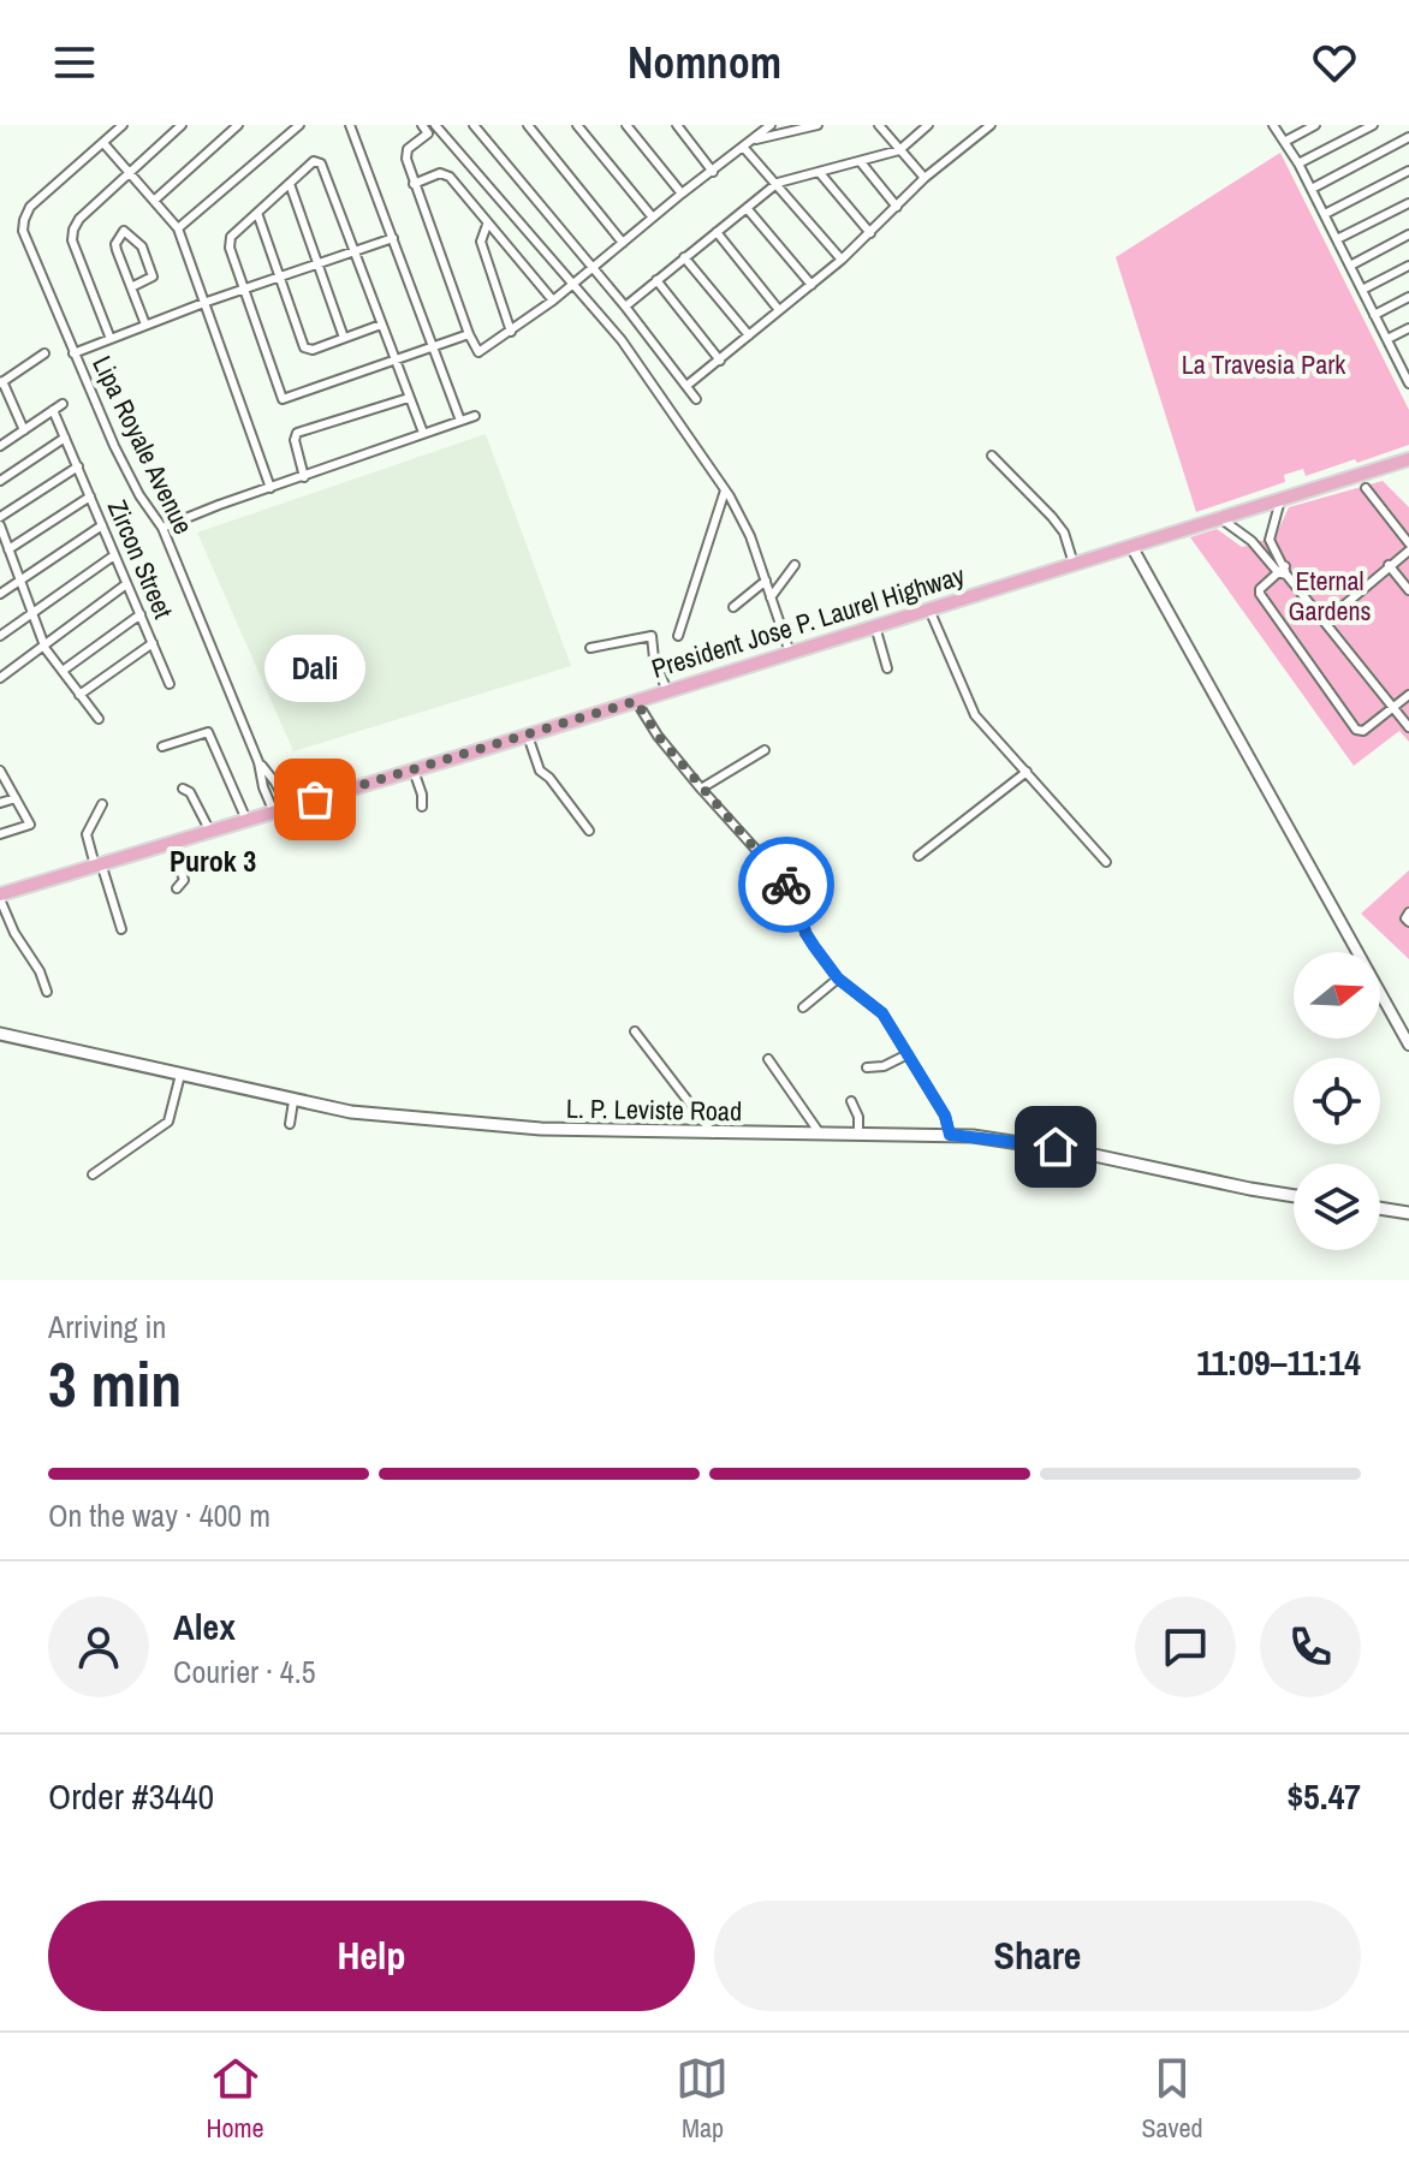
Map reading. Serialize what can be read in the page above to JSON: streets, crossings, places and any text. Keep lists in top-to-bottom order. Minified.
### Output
{"streets":{"highway":["President Jose P. Laurel Highway"],"main road":["L. P. Leviste Road"],"street":["Lipa Royale Avenue","Zircon Street"]},"crossings":[["Lipa Royale Avenue","President Jose P. Laurel Highway"]],"districts":["Purok 3"],"parks":["La Travesia Park","Eternal Gardens"],"places":["Dali"],"north":"right","page":{"header":"Nomnom","bubble":"Dali","heading":["3 min","Arriving in","11:09–11:14"],"panel":["Alex","Courier · 4.5","Order #3440","$5.47"],"bar":"On the way · 400 m","buttons":["Help","Share"],"tabs":["Home","Map","Saved"]}}
